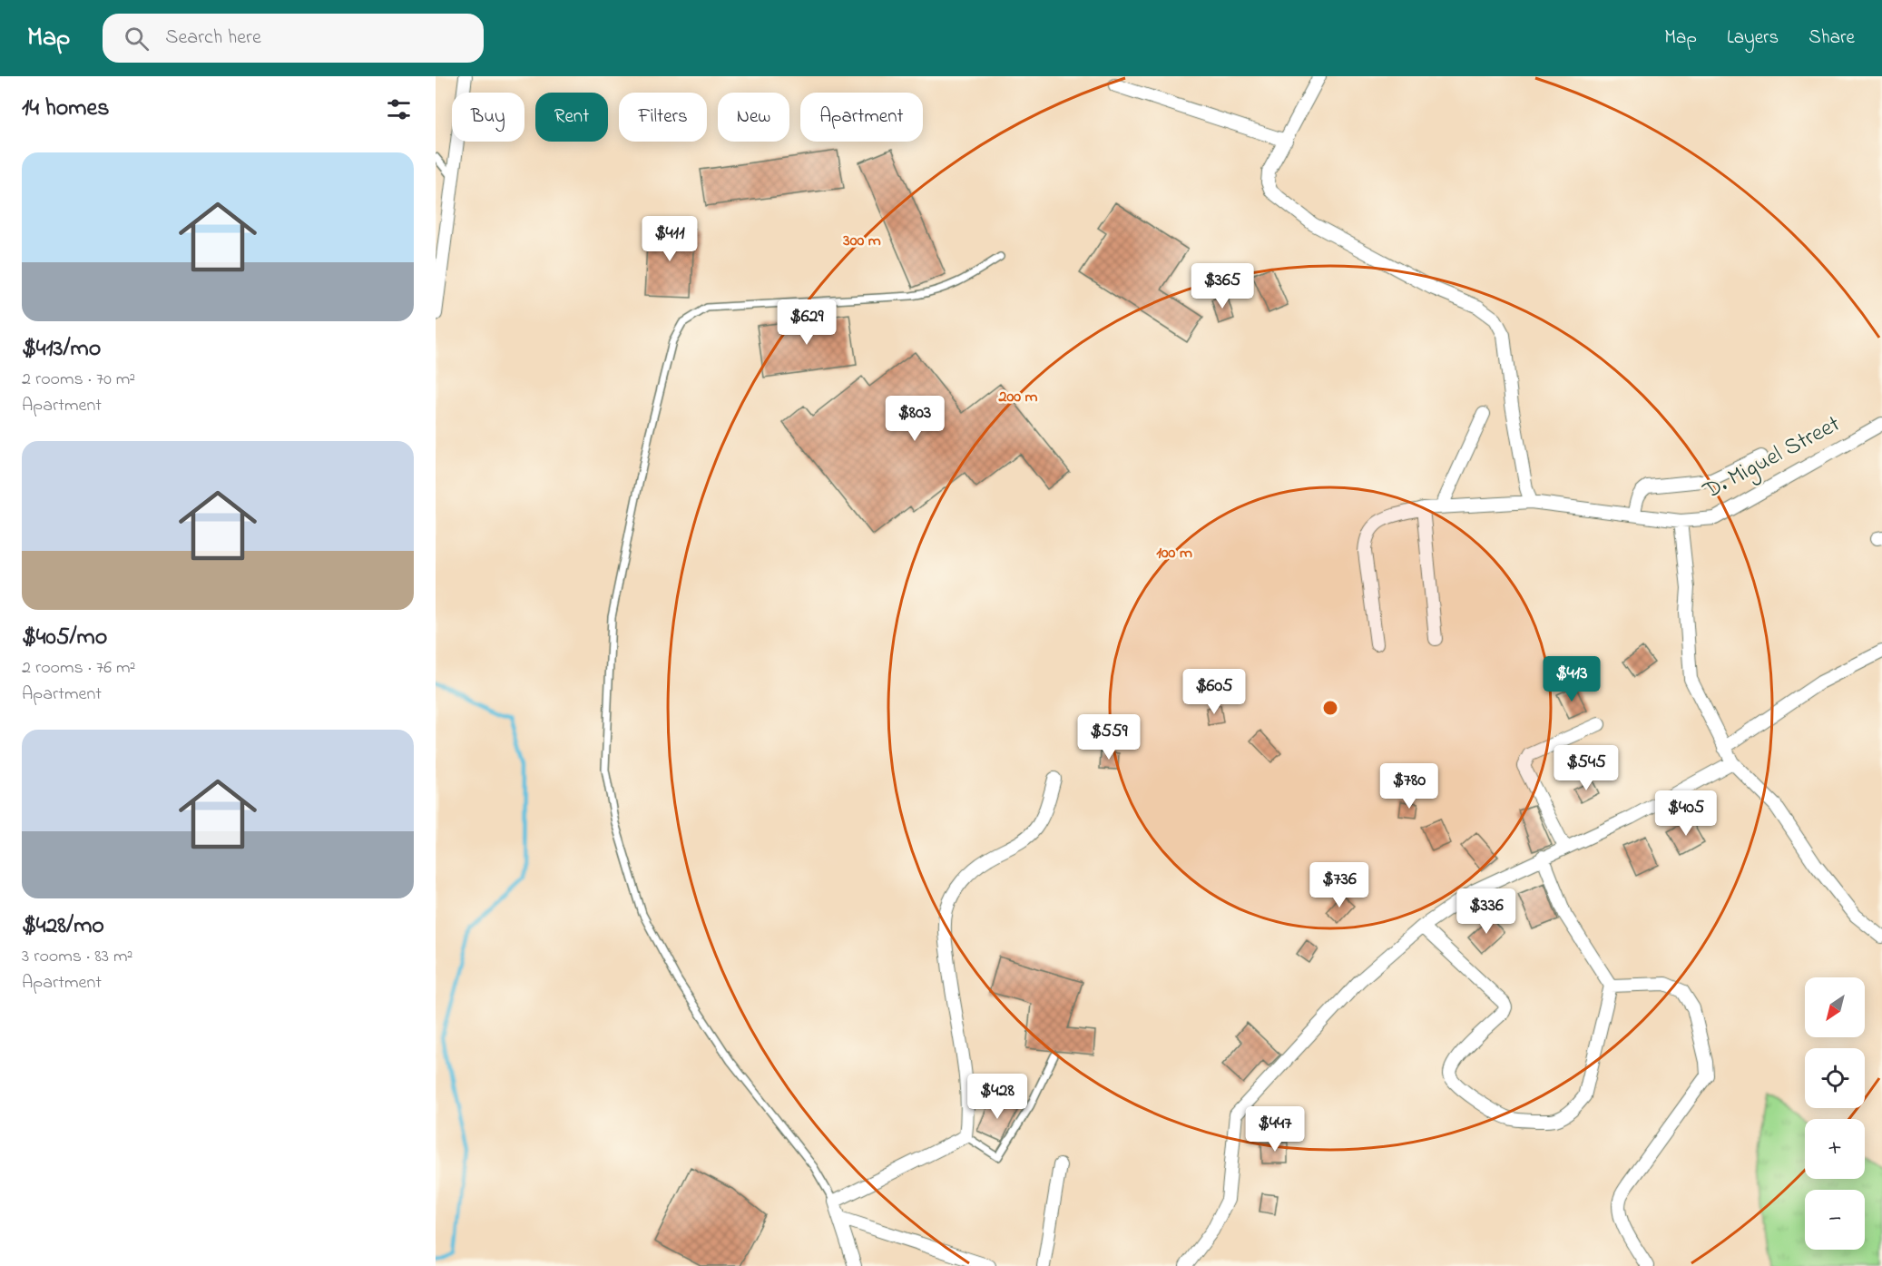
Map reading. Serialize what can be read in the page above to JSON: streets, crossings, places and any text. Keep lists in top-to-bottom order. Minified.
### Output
{"streets":{"street":["D. Miguel Street"]},"north":"bottom left","page":{"header":"Map","search":"Search here","nav":["Map","Layers","Share"],"heading":"14 homes","chip":["Buy","Rent","Filters","New","Apartment"],"list":[{"name":"$413/mo","note":"2 rooms · 70 m² · Apartment"},{"name":"$405/mo","note":"2 rooms · 76 m² · Apartment"},{"name":"$428/mo","note":"3 rooms · 83 m² · Apartment"}],"price":["$411","$365","$629","$803","$413","$605","$559","$545","$780","$405","$736","$336","$428","$447"],"map_buttons":["+","−"]},"rings":["300 m","200 m","100 m"]}
